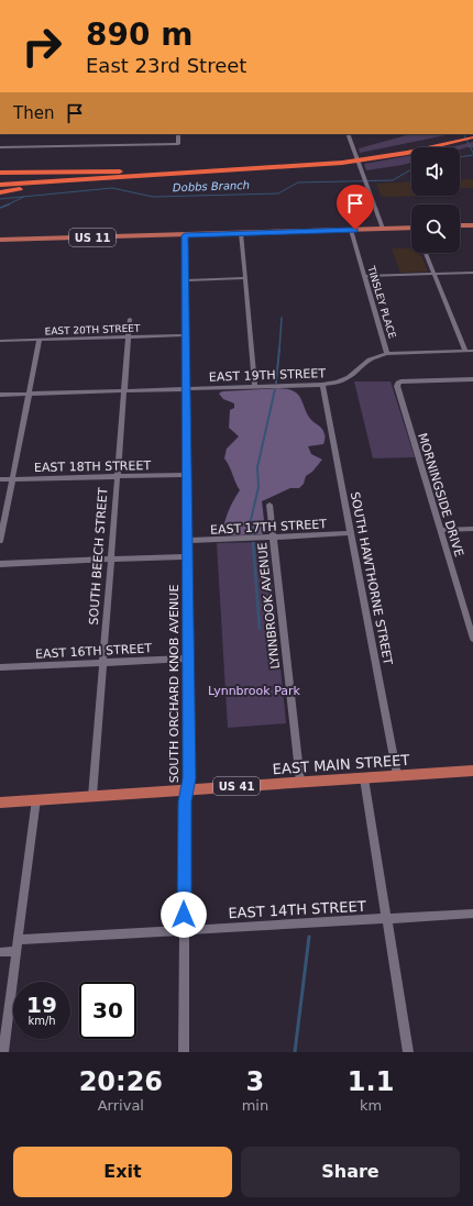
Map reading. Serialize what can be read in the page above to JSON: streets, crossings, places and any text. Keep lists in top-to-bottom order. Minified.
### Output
{"streets":{"main road":["US 11","EAST MAIN STREET","US 41"],"street":["TINSLEY PLACE","EAST 20TH STREET","EAST 19TH STREET","EAST 18TH STREET","MORNINGSIDE DRIVE","EAST 17TH STREET","SOUTH BEECH STREET","SOUTH HAWTHORNE STREET","LYNNBROOK AVENUE","EAST 16TH STREET","SOUTH ORCHARD KNOB AVENUE","EAST 14TH STREET"]},"crossings":[["US 11","TINSLEY PLACE"],["US 11","SOUTH ORCHARD KNOB AVENUE"],["TINSLEY PLACE","EAST 19TH STREET"],["EAST 20TH STREET","SOUTH BEECH STREET"],["EAST 20TH STREET","SOUTH ORCHARD KNOB AVENUE"],["EAST 19TH STREET","SOUTH BEECH STREET"],["EAST 19TH STREET","SOUTH HAWTHORNE STREET"],["EAST 19TH STREET","SOUTH ORCHARD KNOB AVENUE"],["EAST 18TH STREET","SOUTH BEECH STREET"],["EAST 18TH STREET","SOUTH ORCHARD KNOB AVENUE"],["EAST 17TH STREET","SOUTH HAWTHORNE STREET"],["EAST 17TH STREET","LYNNBROOK AVENUE"],["EAST 17TH STREET","SOUTH ORCHARD KNOB AVENUE"],["SOUTH BEECH STREET","EAST 16TH STREET"],["SOUTH BEECH STREET","EAST MAIN STREET"],["SOUTH HAWTHORNE STREET","EAST MAIN STREET"],["LYNNBROOK AVENUE","EAST MAIN STREET"],["EAST 16TH STREET","SOUTH ORCHARD KNOB AVENUE"],["SOUTH ORCHARD KNOB AVENUE","EAST MAIN STREET"],["SOUTH ORCHARD KNOB AVENUE","EAST 14TH STREET"]],"water":["Dobbs Branch"],"parks":["Lynnbrook Park"],"page":{"turn":["890 m","East 23rd Street"],"then":"Then","speed":"19 km/h","limit":"30","eta":["20:26","Arrival","3","min","1.1","km"],"buttons":["Exit","Share"]}}
